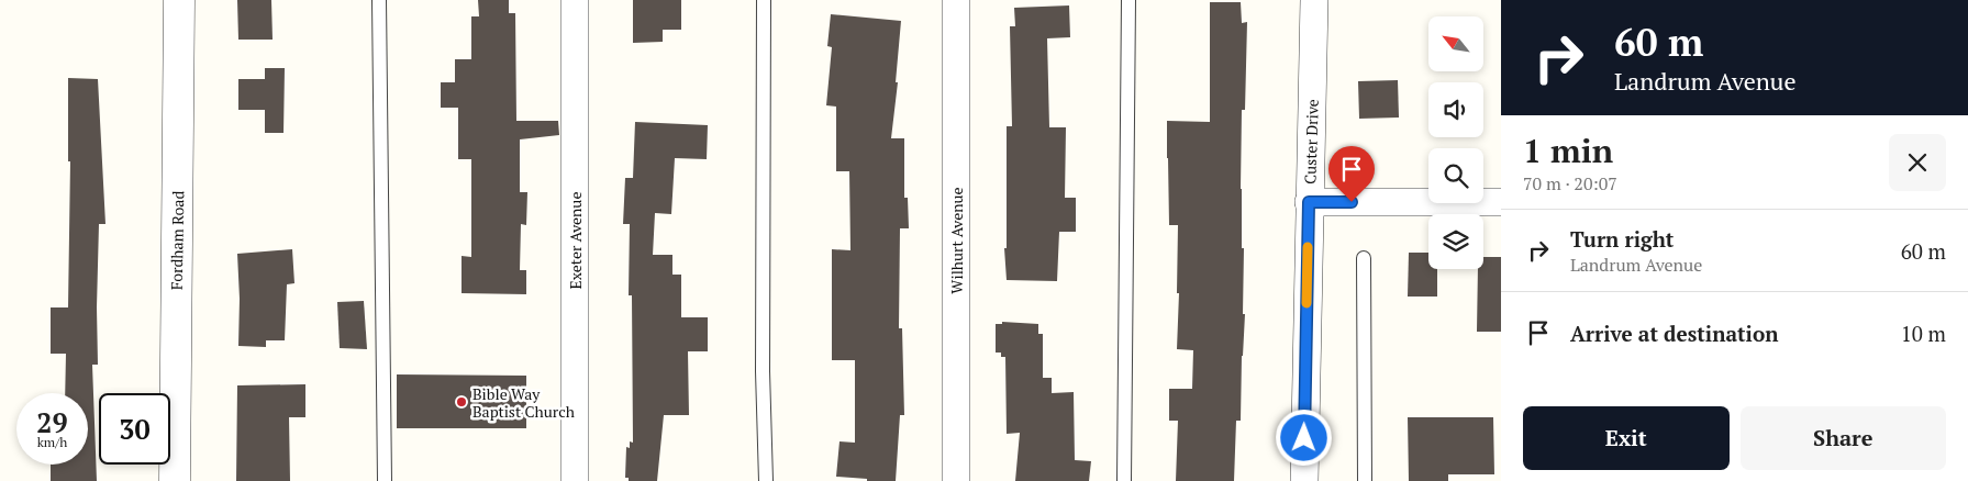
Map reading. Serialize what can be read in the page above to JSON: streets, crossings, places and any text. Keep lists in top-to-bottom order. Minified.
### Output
{"streets":{"street":["Custer Drive","Fordham Road","Exeter Avenue","Wilhurt Avenue"]},"places":["Bible Way Baptist Church"],"north":"top left","page":{"turn":["60 m","Landrum Avenue"],"heading":["1 min","70 m · 20:07"],"list":[{"name":"Turn right","note":"Landrum Avenue","value":"60 m"},{"name":"Arrive at destination","value":"10 m"}],"speed":"29 km/h","limit":"30","buttons":["Exit","Share"]}}
